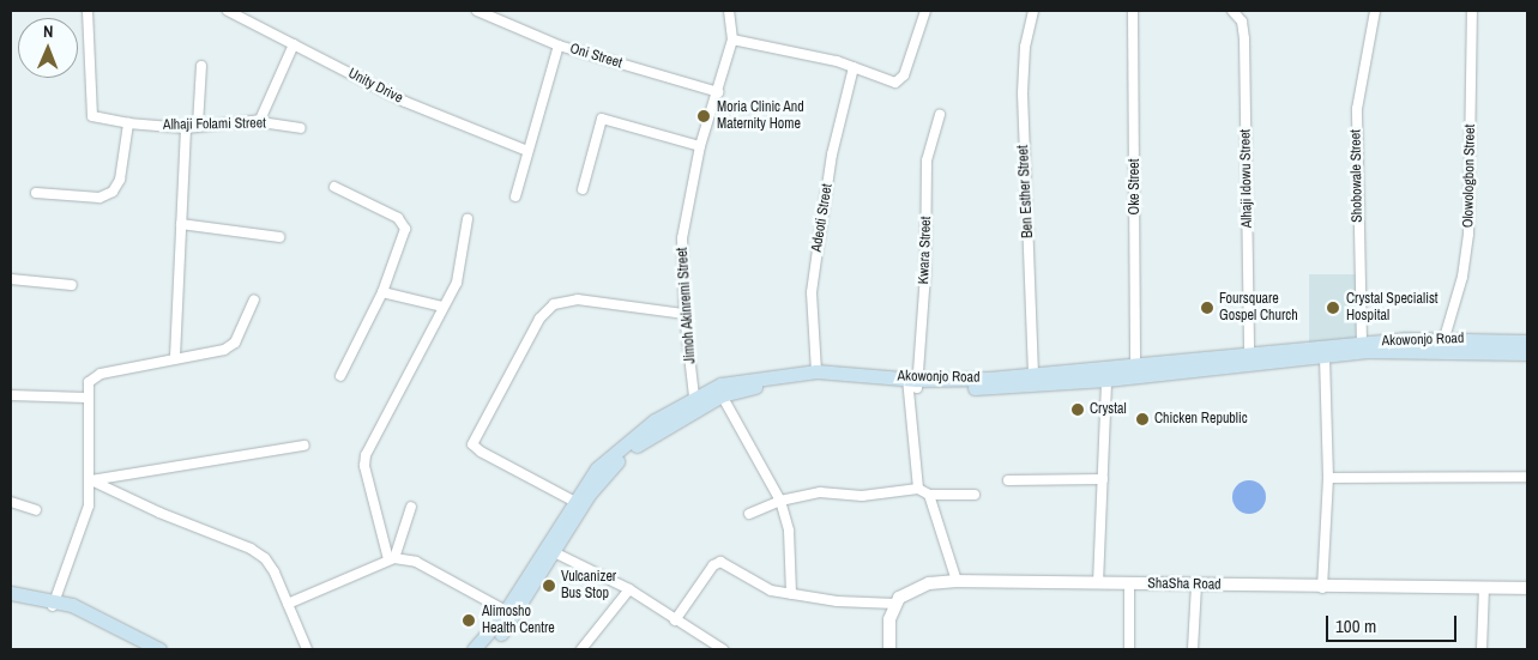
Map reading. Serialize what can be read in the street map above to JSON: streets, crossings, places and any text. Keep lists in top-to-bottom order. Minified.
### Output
{"streets":{"main road":["Akowonjo Road"],"street":["Oni Street","Unity Drive","Alhaji Folami Street","Shobowale Street","Olowologbon Street","Alhaji Idowu Street","Oke Street","Ben Esther Street","Adeoti Street","Kwara Street","Jimoh Akinremi Street","ShaSha Road"]},"crossings":[["Oni Street","Jimoh Akinremi Street"],["Shobowale Street","Akowonjo Road"],["Olowologbon Street","Akowonjo Road"],["Alhaji Idowu Street","Akowonjo Road"],["Oke Street","Akowonjo Road"],["Ben Esther Street","Akowonjo Road"],["Adeoti Street","Akowonjo Road"],["Kwara Street","Akowonjo Road"],["Jimoh Akinremi Street","Akowonjo Road"]],"places":["Moria Clinic And Maternity Home","Foursquare Gospel Church","Crystal Specialist Hospital","Crystal","Chicken Republic","Vulcanizer Bus Stop","Alimosho Health Centre"],"scale_bar":"100 m","north":"top"}
